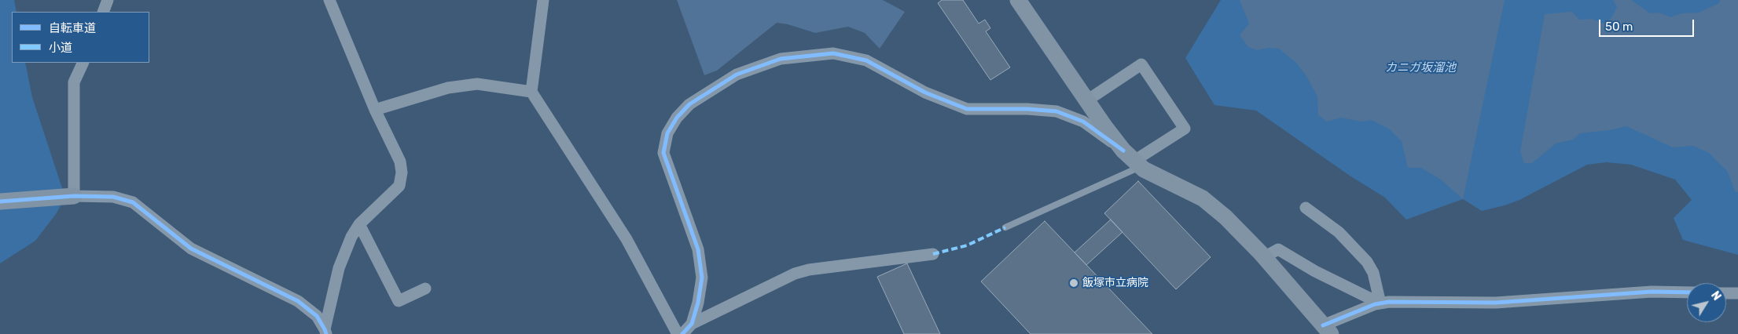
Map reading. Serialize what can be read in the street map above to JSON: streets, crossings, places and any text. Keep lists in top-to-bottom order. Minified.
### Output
{"water":["カニガ坂溜池"],"places":["飯塚市立病院"],"legend":["自転車道","小道"],"scale_bar":"50 m","north":"top right"}
